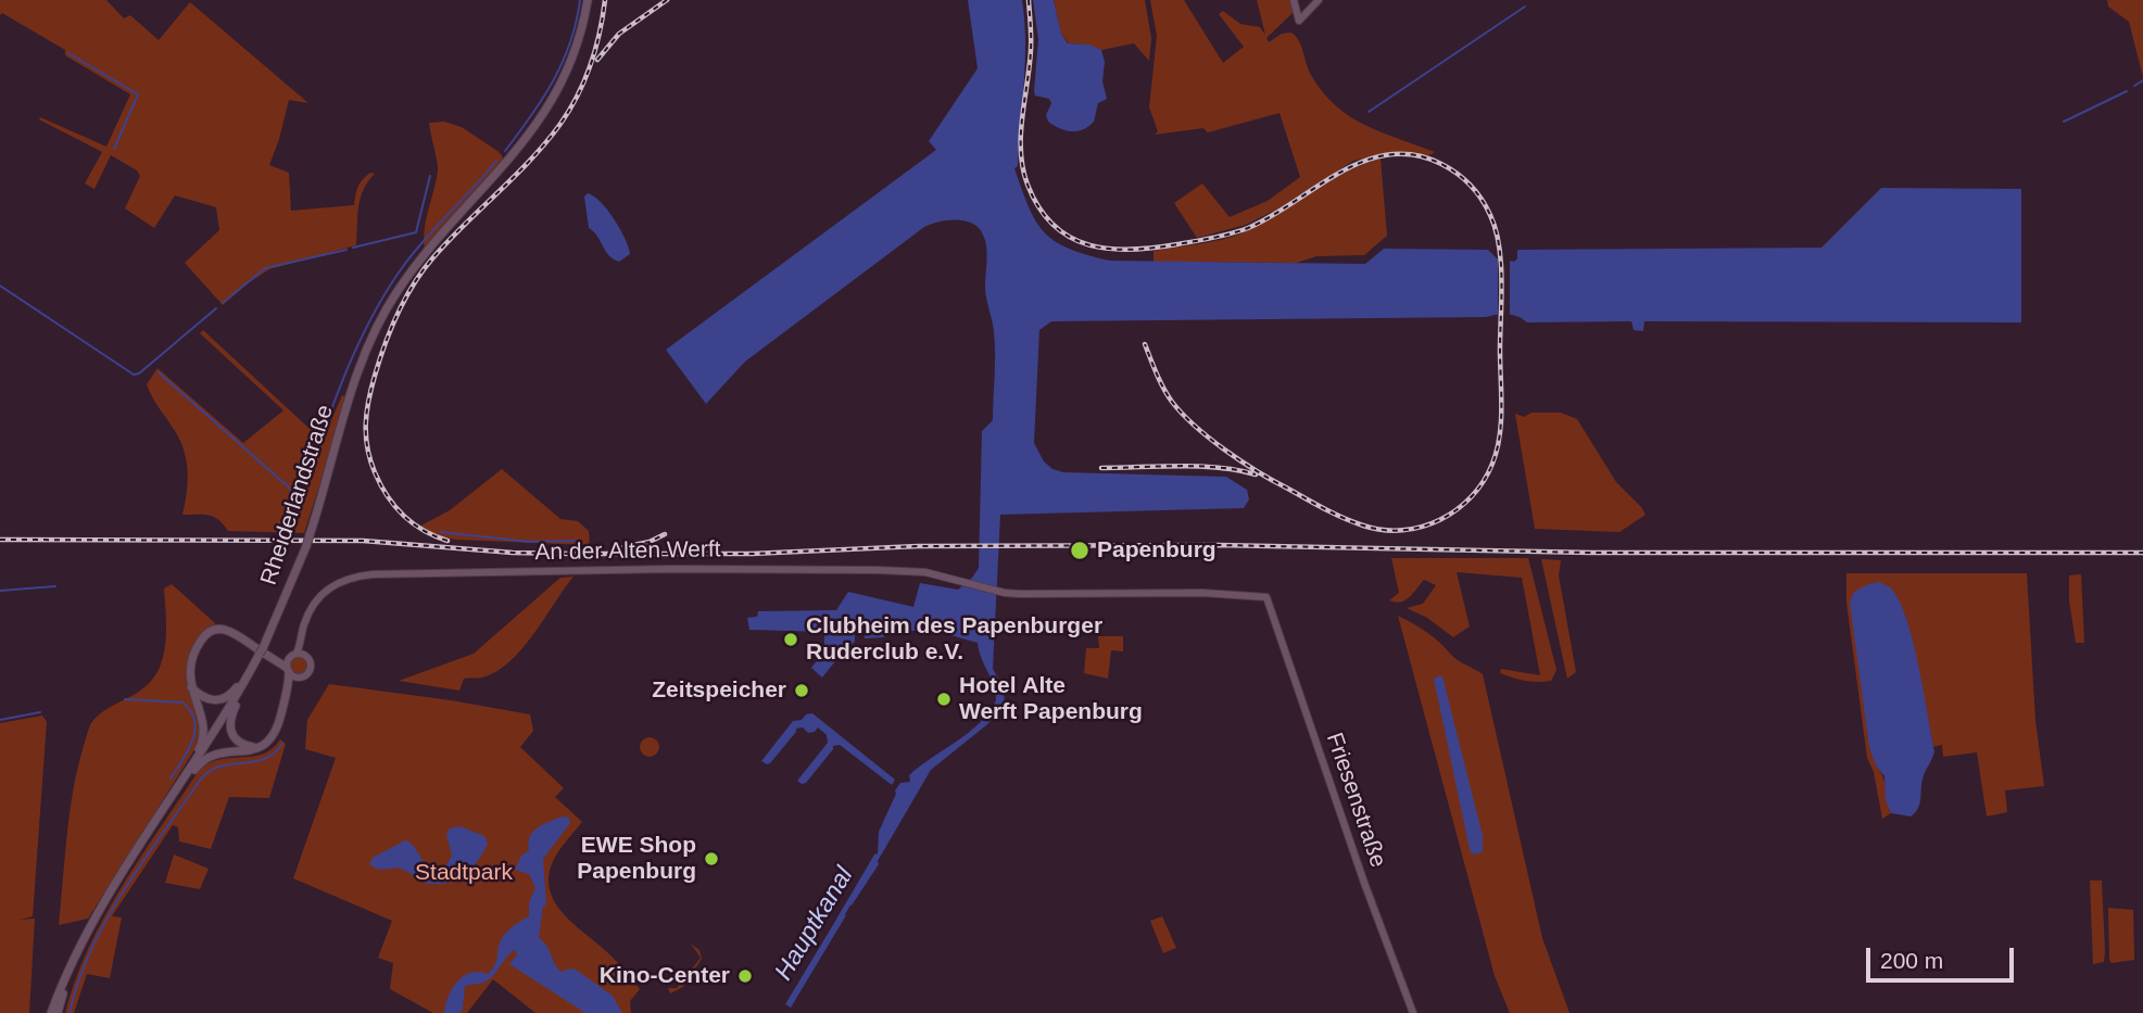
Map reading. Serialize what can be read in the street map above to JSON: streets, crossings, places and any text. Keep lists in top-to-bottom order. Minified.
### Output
{"streets":{"main road":["Rheiderlandstraße"],"street":["An der Alten Werft","Friesenstraße"]},"crossings":[["An der Alten Werft","Friesenstraße"]],"water":["Hauptkanal"],"parks":["Stadtpark"],"places":["Papenburg","Clubheim des Papenburger Ruderclub e.V.","Zeitspeicher","Hotel Alte Werft Papenburg","EWE Shop Papenburg","Kino-Center"],"scale_bar":"200 m"}
